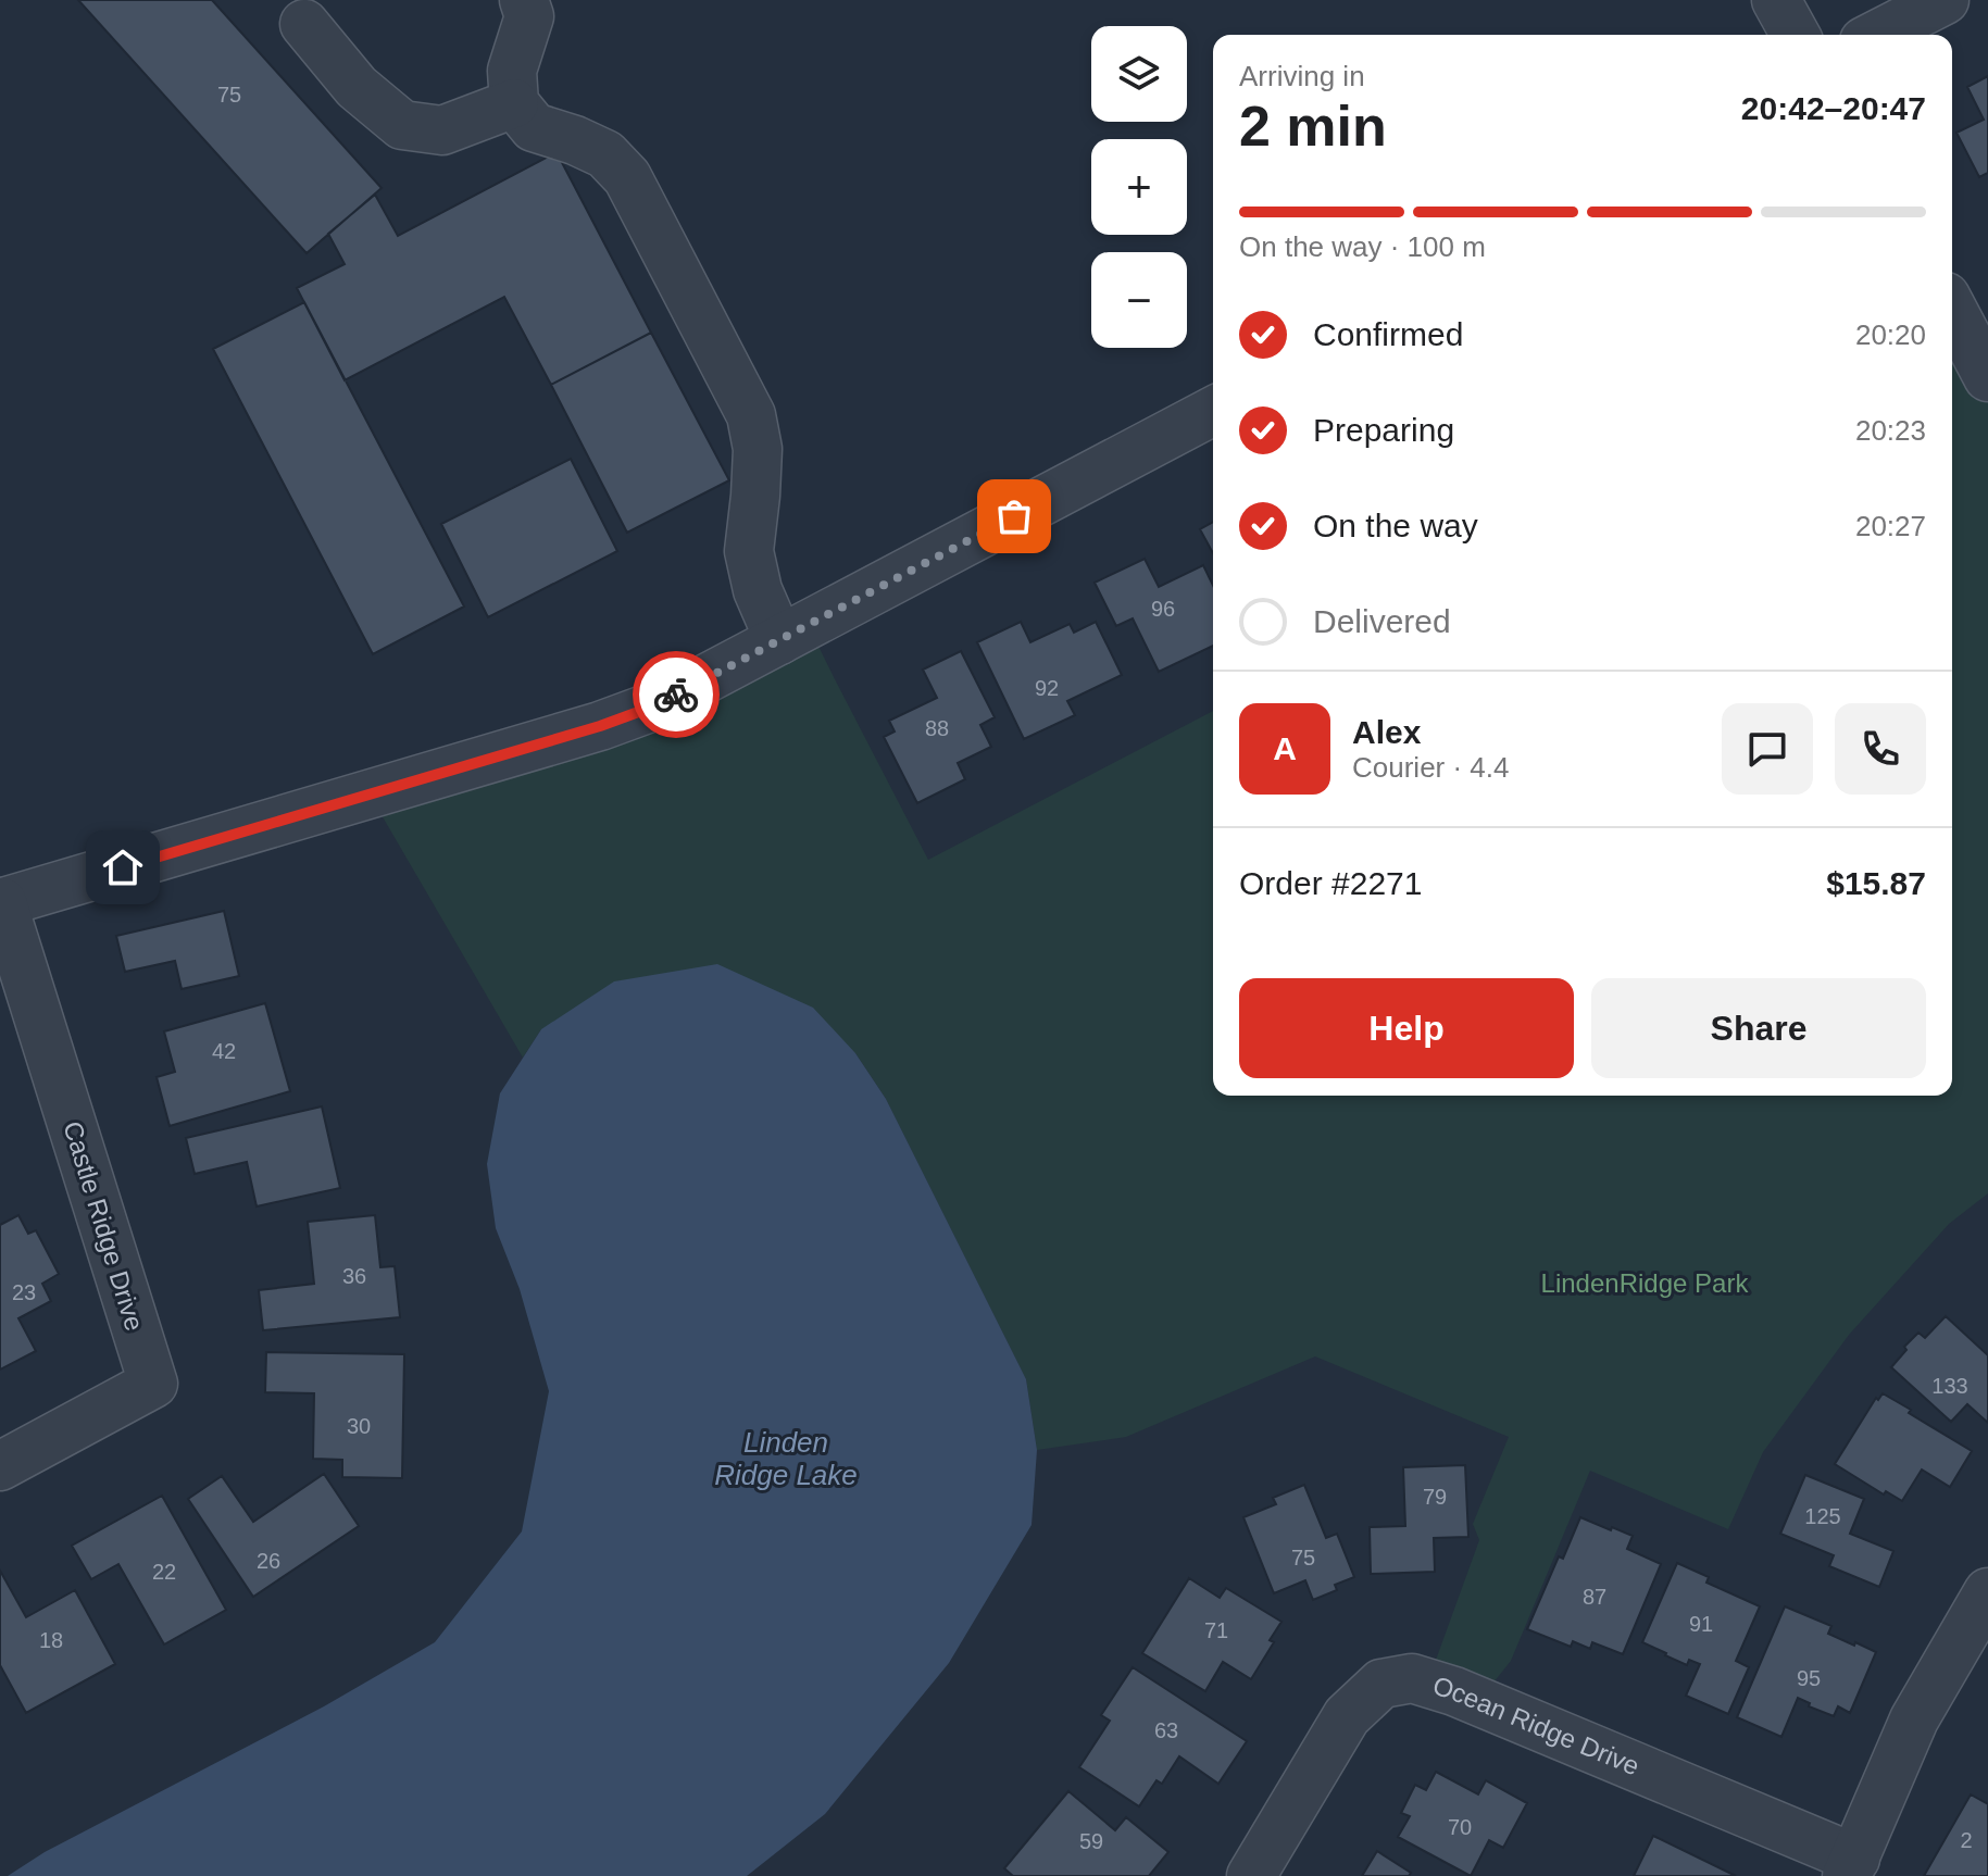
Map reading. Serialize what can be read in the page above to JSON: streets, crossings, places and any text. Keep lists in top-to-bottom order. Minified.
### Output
{"streets":{"street":["Castle Ridge Drive","Ocean Ridge Drive"]},"water":["Linden Ridge Lake"],"parks":["LindenRidge Park"],"house_numbers":["75","96","92","88","42","36","23","133","30","79","125","75","26","22","87","91","71","18","95","63","70","2","59"],"page":{"map_buttons":["+","−"],"heading":["2 min","Arriving in","20:42–20:47"],"panel":["Alex","Courier · 4.4","Order #2271","$15.87"],"bar":"On the way · 100 m","list":[["Confirmed","20:20"],["Preparing","20:23"],["On the way","20:27"],"Delivered"],"round":"A","buttons":["Help","Share"]}}
